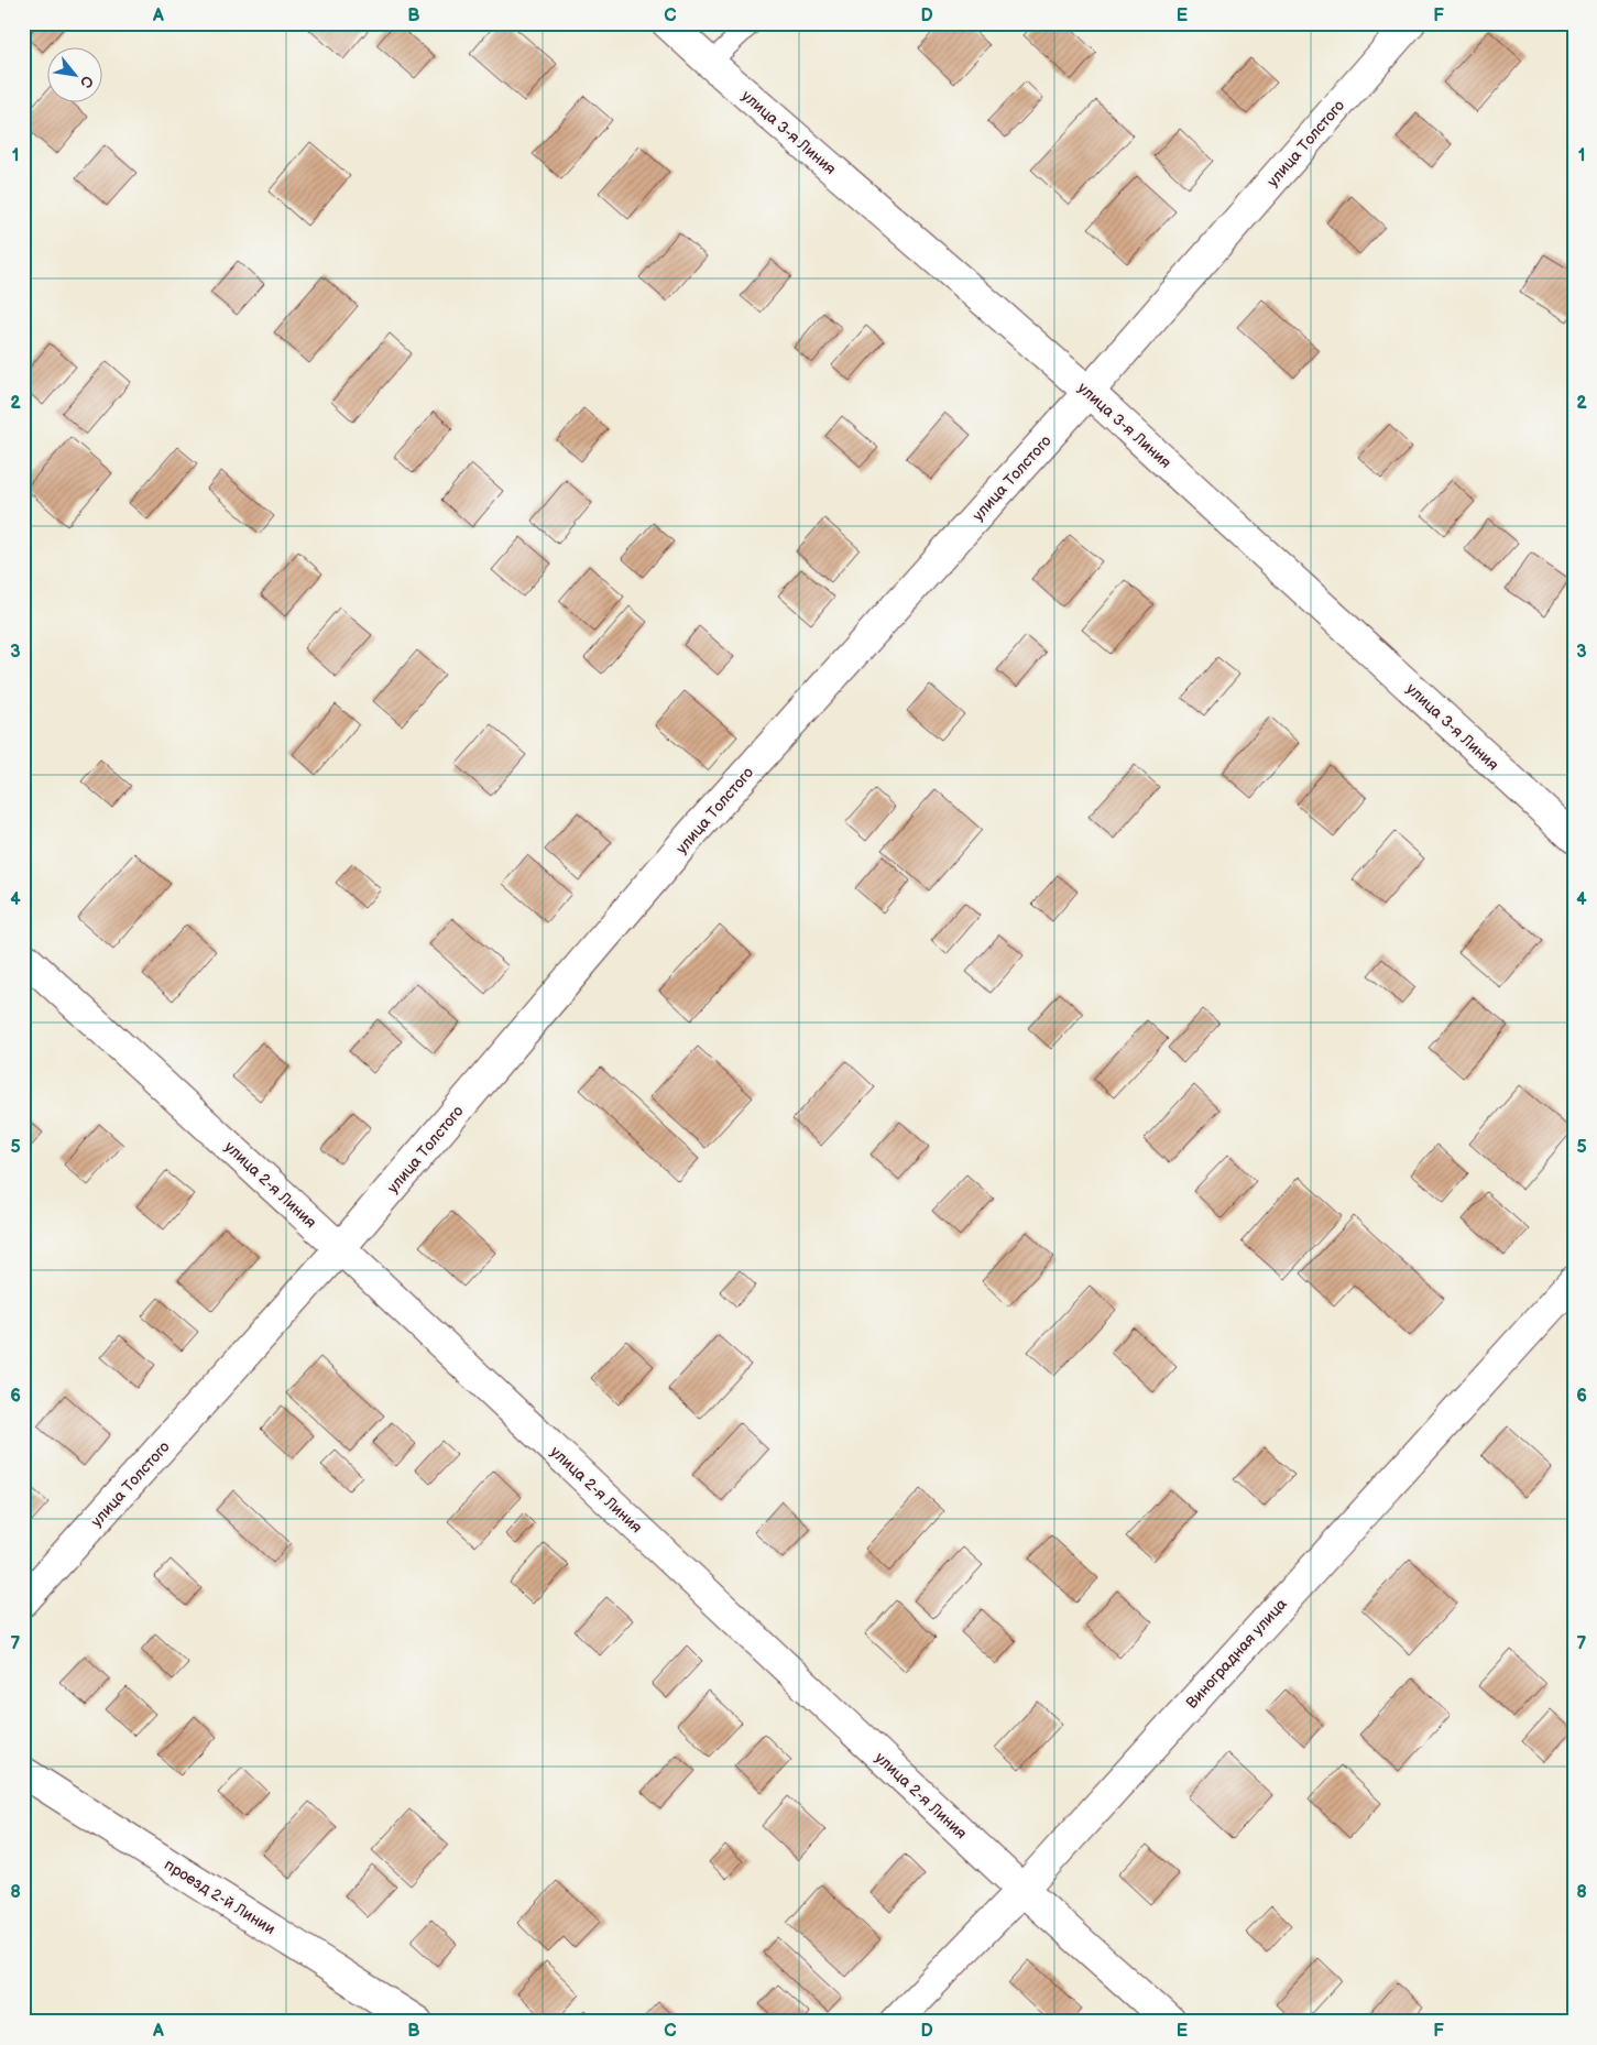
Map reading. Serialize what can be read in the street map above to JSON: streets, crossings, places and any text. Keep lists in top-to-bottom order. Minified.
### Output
{"streets":{"street":["улица 3-я Линия","улица Толстого","улица 2-я Линия","Виноградная улица","проезд 2-й Линии"]},"crossings":[["улица 3-я Линия","улица Толстого"],["улица Толстого","улица 2-я Линия"],["улица 2-я Линия","Виноградная улица"]],"north":"bottom right","grid":{"columns":["A","B","C","D","E","F"],"rows":["1","2","3","4","5","6","7","8"]}}
